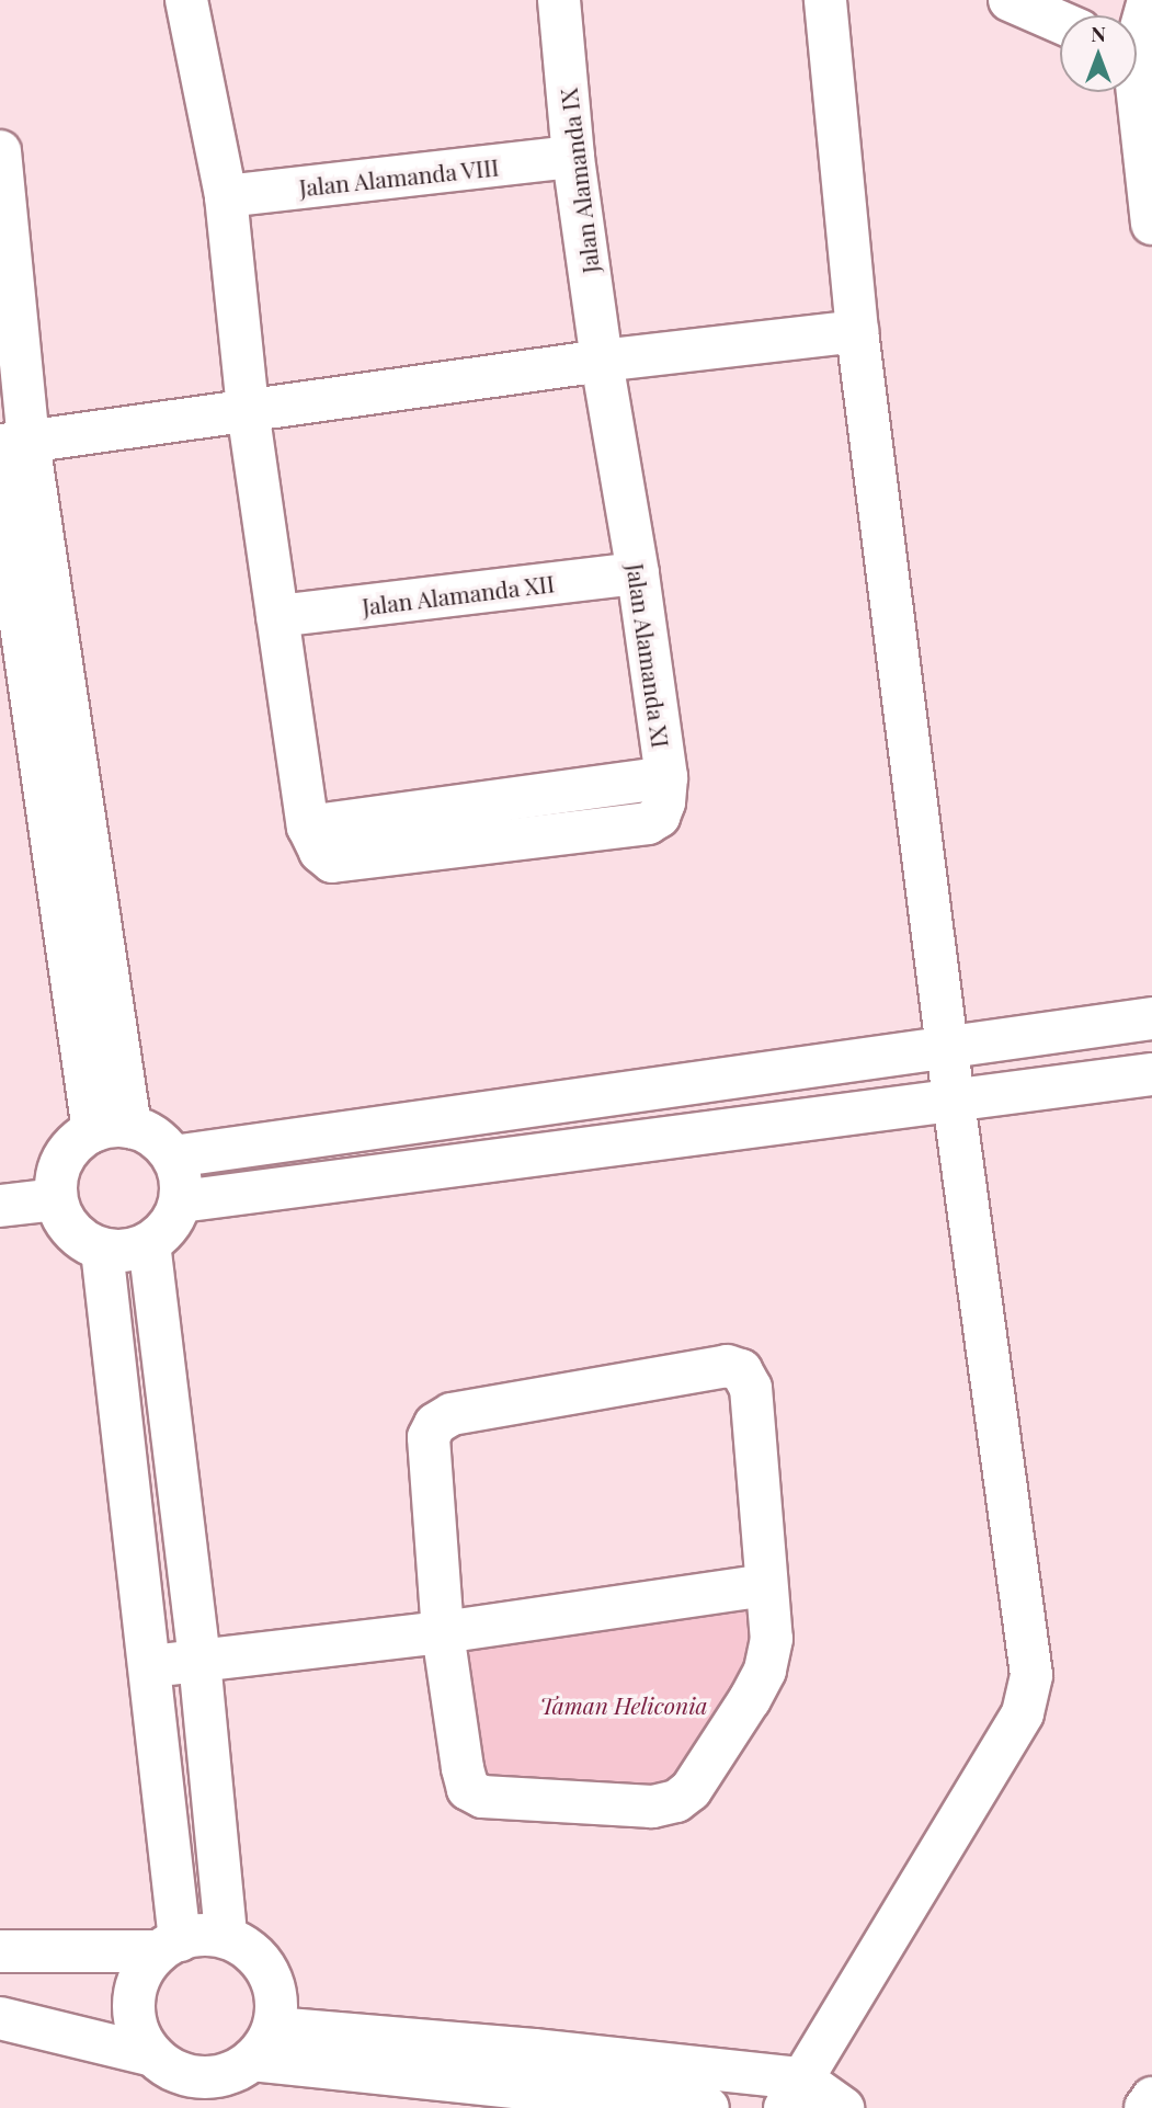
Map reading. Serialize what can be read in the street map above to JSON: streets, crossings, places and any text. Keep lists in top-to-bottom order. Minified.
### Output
{"streets":{"street":["Jalan Alamanda VIII","Jalan Alamanda IX","Jalan Alamanda XII","Jalan Alamanda XI"]},"crossings":[["Jalan Alamanda VIII","Jalan Alamanda IX"],["Jalan Alamanda IX","Jalan Alamanda XI"],["Jalan Alamanda XII","Jalan Alamanda XI"]],"parks":["Taman Heliconia"],"north":"top"}
